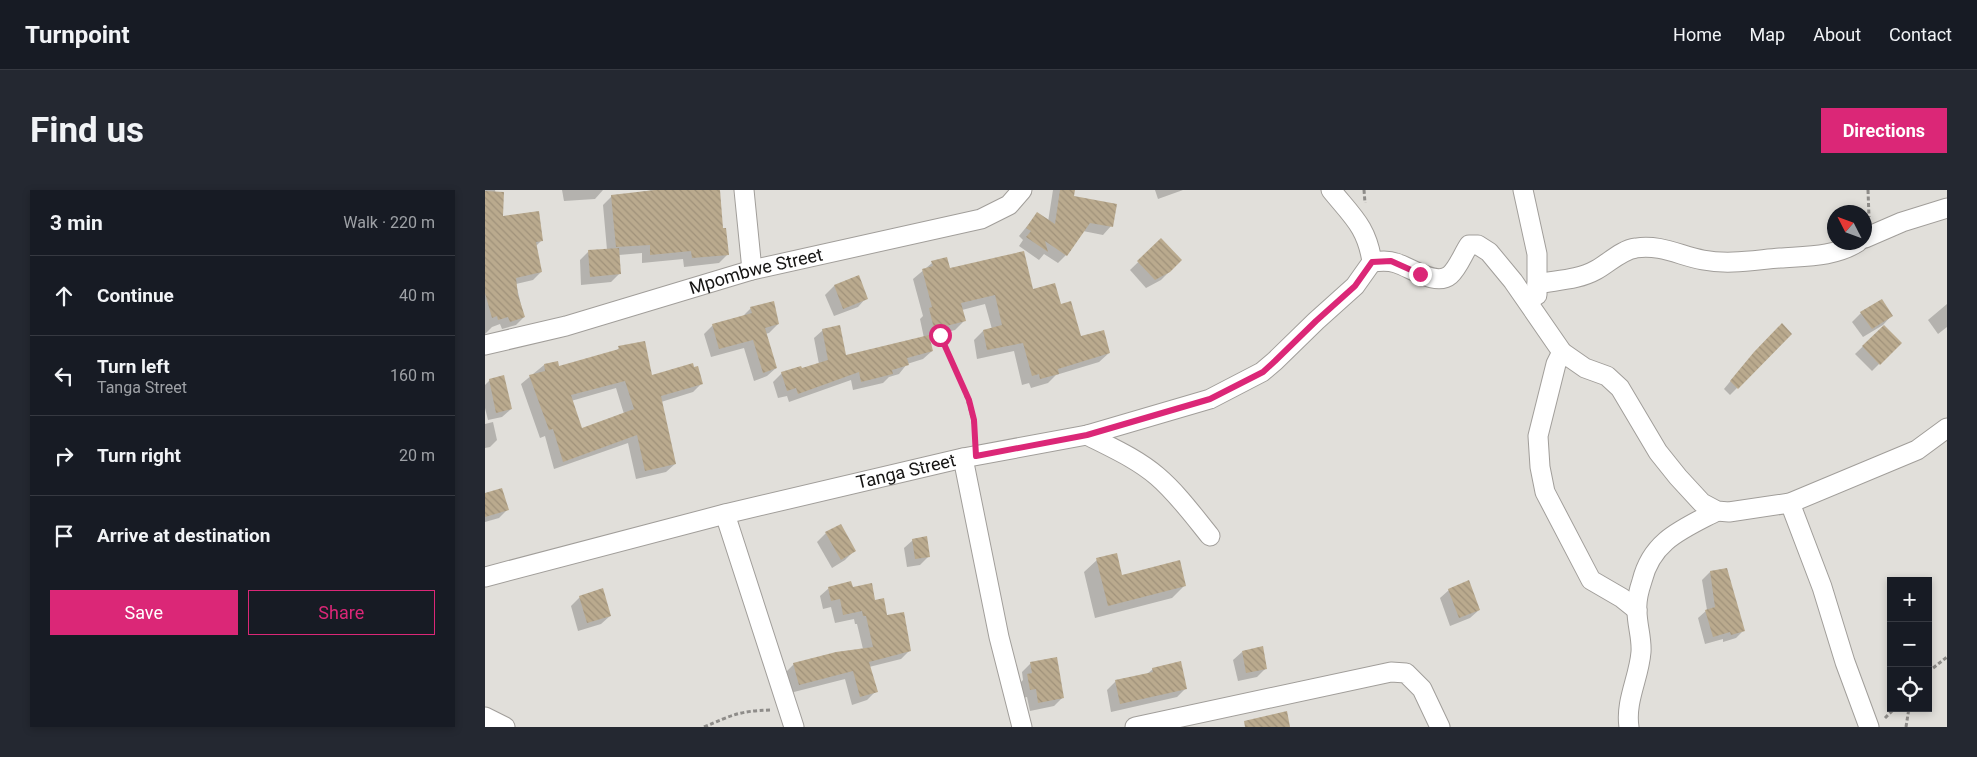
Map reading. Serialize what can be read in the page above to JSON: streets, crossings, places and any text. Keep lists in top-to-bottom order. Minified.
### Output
{"streets":{"street":["Mpombwe Street","Tanga Street"]},"north":"top left","page":{"header":"Turnpoint","nav":["Home","Map","About","Contact"],"buttons":["Directions",["Save","Share"]],"title":"Find us","heading":["3 min","Walk · 220 m"],"list":[["Continue","40 m"],["Turn left","Tanga Street","160 m"],["Turn right","20 m"],"Arrive at destination"],"map_buttons":["+","−"]}}
